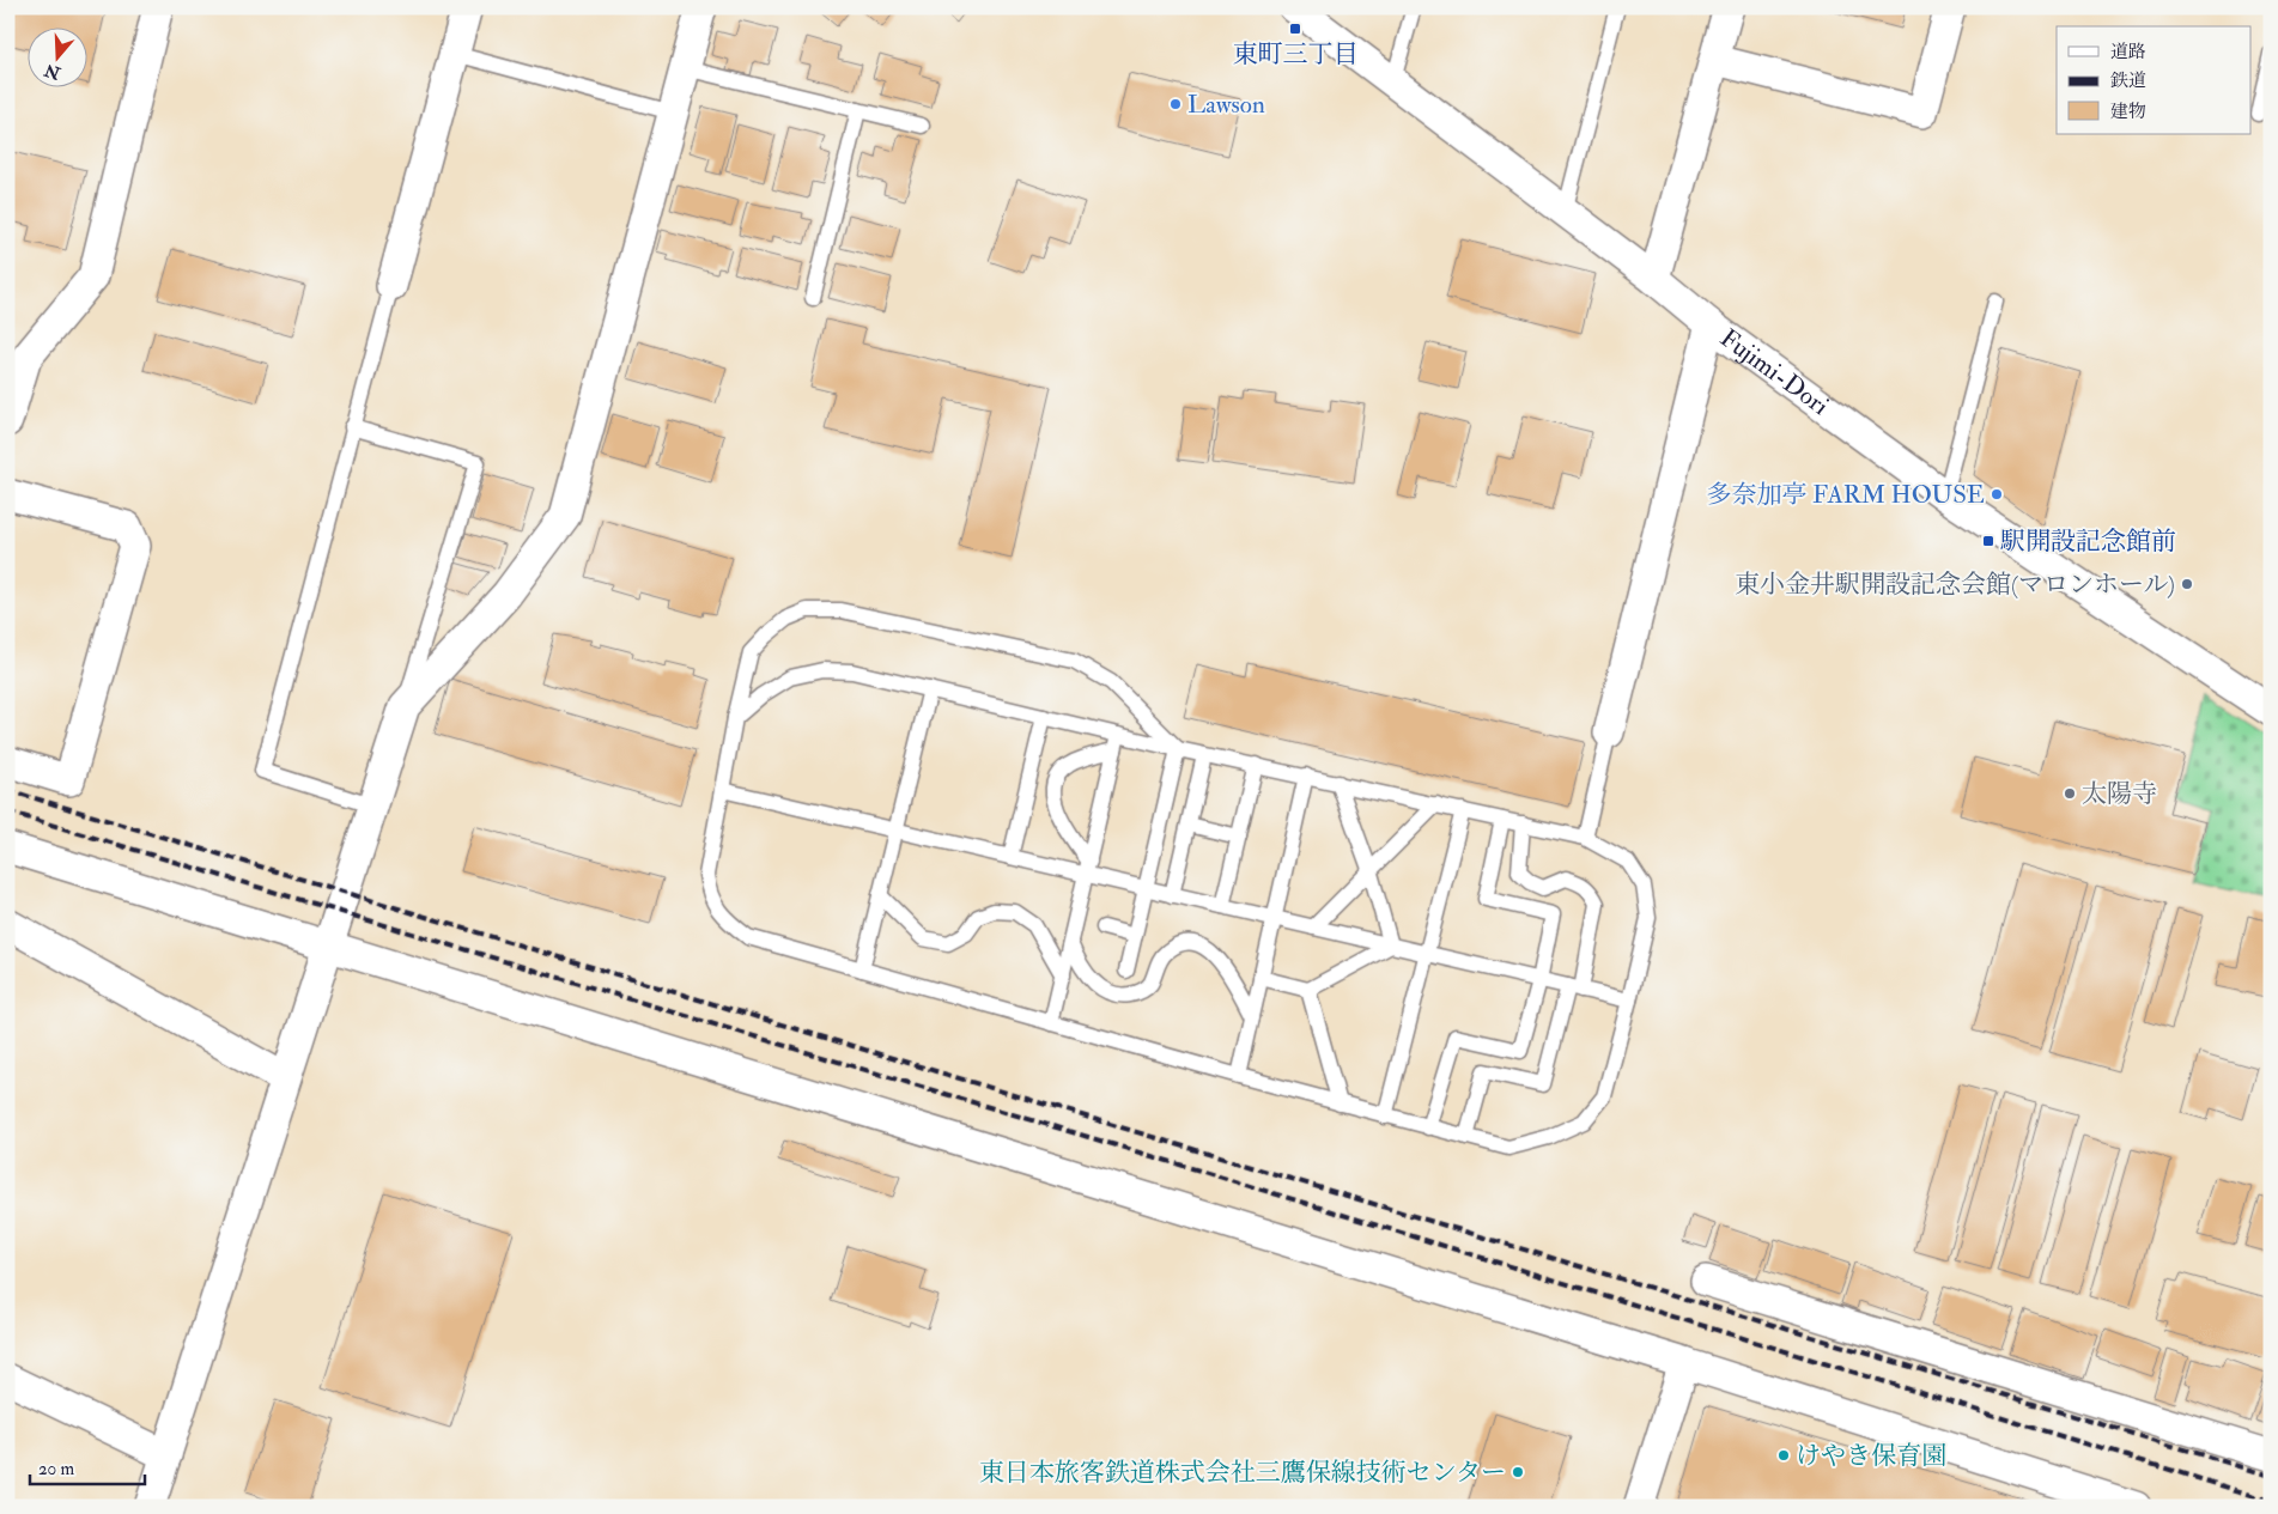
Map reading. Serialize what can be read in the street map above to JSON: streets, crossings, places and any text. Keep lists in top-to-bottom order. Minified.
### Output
{"streets":{"street":["Fujimi-Dori"]},"places":{"transit":["東町三丁目","駅開設記念館前"],"other":["Lawson","多奈加亭 FARM HOUSE","東小金井駅開設記念会館(マロンホール)","太陽寺","けやき保育園","東日本旅客鉄道株式会社三鷹保線技術センター"]},"legend":["道路","鉄道","建物"],"scale_bar":"20 m","north":"bottom"}
